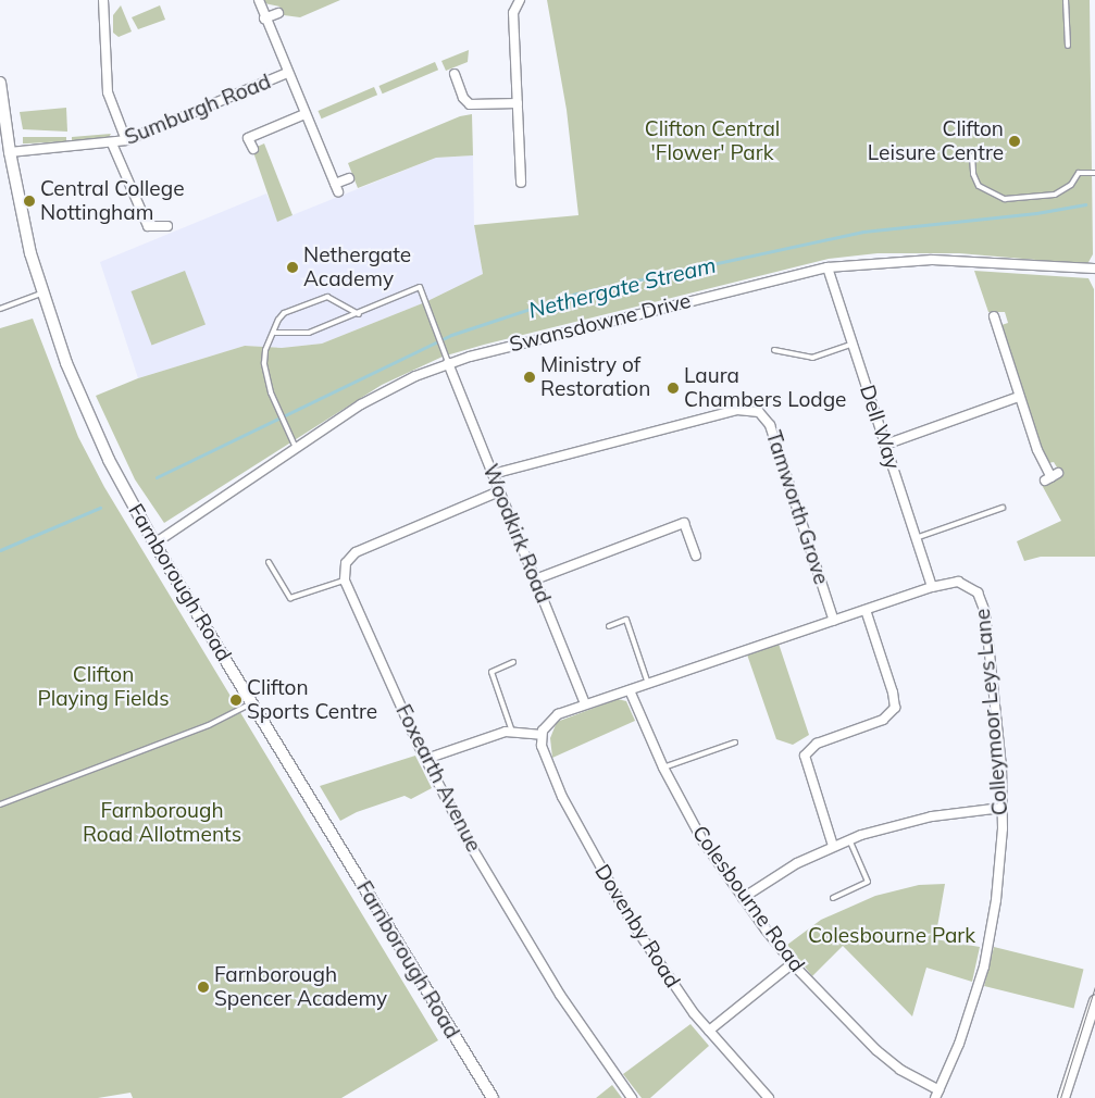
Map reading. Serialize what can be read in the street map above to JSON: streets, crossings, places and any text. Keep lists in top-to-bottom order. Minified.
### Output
{"streets":{"street":["Sumburgh Road","Swansdowne Drive","Dell Way","Tamworth Grove","Woodkirk Road","Farnborough Road","Colleymoor Leys Lane","Foxearth Avenue","Colesbourne Road","Dovenby Road"]},"crossings":[["Sumburgh Road","Farnborough Road"],["Swansdowne Drive","Dell Way"],["Swansdowne Drive","Woodkirk Road"],["Swansdowne Drive","Farnborough Road"],["Dell Way","Colleymoor Leys Lane"],["Tamworth Grove","Woodkirk Road"],["Tamworth Grove","Colleymoor Leys Lane"],["Woodkirk Road","Colleymoor Leys Lane"],["Colleymoor Leys Lane","Colesbourne Road"],["Colleymoor Leys Lane","Dovenby Road"]],"water":["Nethergate Stream"],"parks":["Clifton Central 'Flower' Park","Clifton Playing Fields","Farnborough Road Allotments","Colesbourne Park"],"places":["Clifton Leisure Centre","Central College Nottingham","Nethergate Academy","Ministry of Restoration","Laura Chambers Lodge","Clifton Sports Centre","Farnborough Spencer Academy"]}
